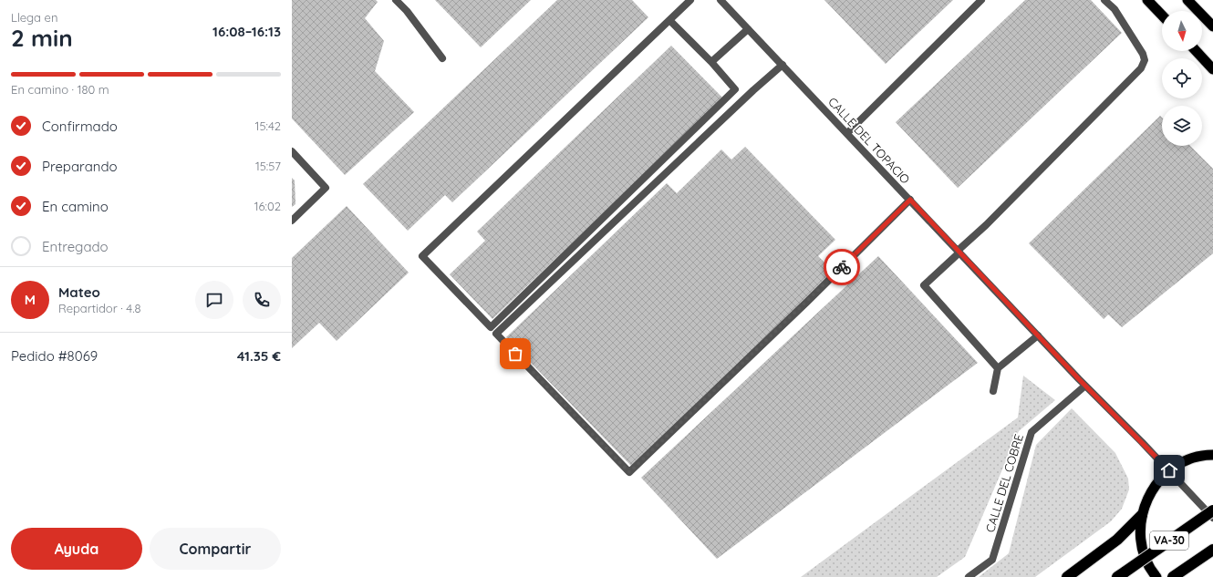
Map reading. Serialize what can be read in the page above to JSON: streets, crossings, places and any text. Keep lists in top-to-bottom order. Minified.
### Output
{"streets":{"highway":["VA-30"],"street":["CALLE DEL TOPACIO","CALLE DEL COBRE"]},"crossings":[["CALLE DEL TOPACIO","CALLE DEL COBRE"]],"north":"bottom","page":{"heading":["2 min","Llega en","16:08–16:13"],"panel":["Mateo","Repartidor · 4.8","Pedido #8069","41.35 €"],"bar":"En camino · 180 m","list":[["Confirmado","15:42"],["Preparando","15:57"],["En camino","16:02"],"Entregado"],"round":"M","buttons":["Ayuda","Compartir"]}}
